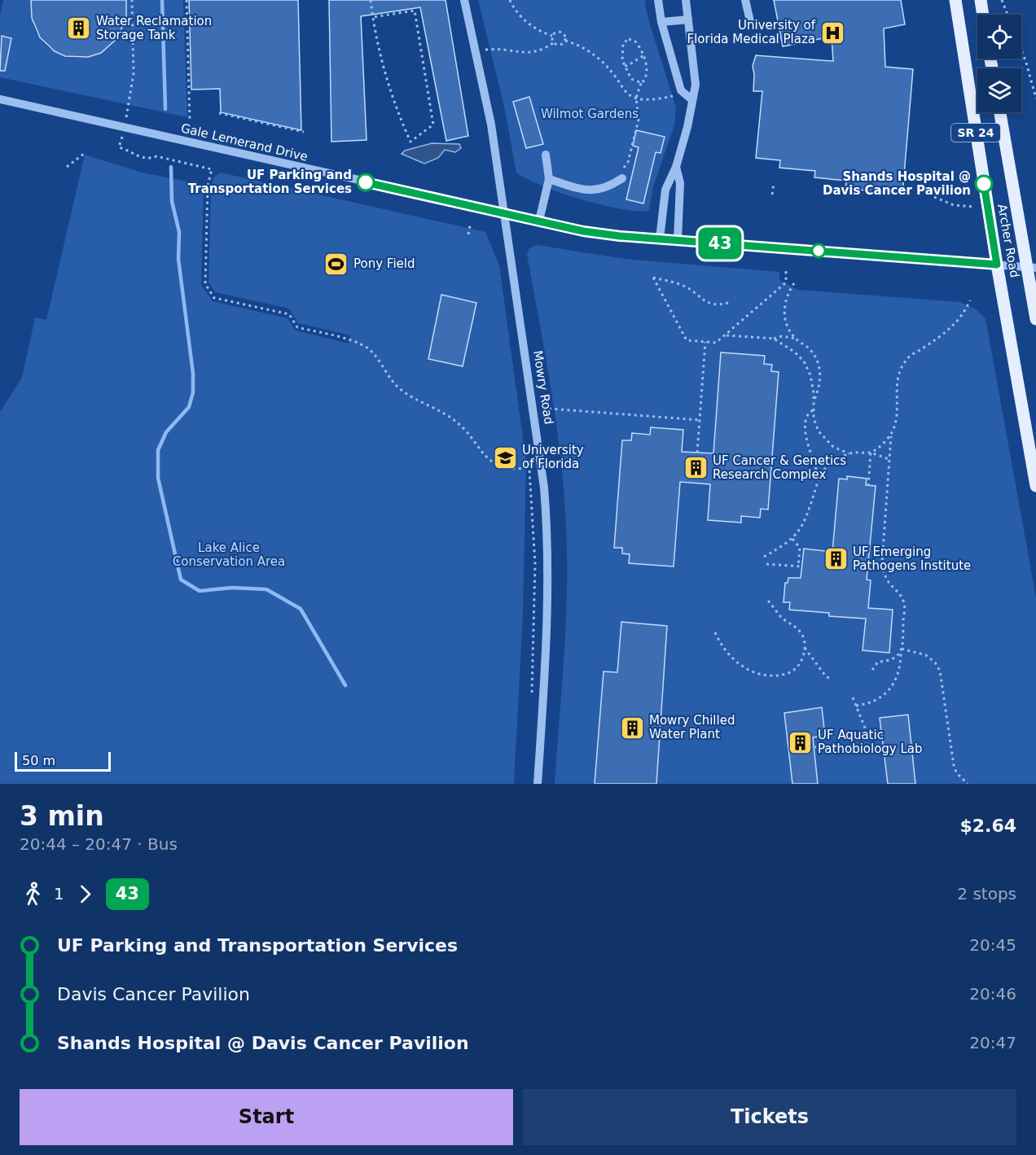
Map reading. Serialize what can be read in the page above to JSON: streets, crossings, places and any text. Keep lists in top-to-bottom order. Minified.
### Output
{"streets":{"main road":["SR 24","Archer Road"],"street":["Gale Lemerand Drive","Mowry Road"]},"crossings":[["Gale Lemerand Drive","Archer Road"],["Gale Lemerand Drive","Mowry Road"]],"parks":["Wilmot Gardens","Lake Alice Conservation Area"],"places":{"building":["Water Reclamation Storage Tank","UF Cancer & Genetics Research Complex","UF Emerging Pathogens Institute","Mowry Chilled Water Plant","UF Aquatic Pathobiology Lab"],"hospital":["University of Florida Medical Plaza"],"other":["UF Parking and Transportation Services","Shands Hospital @ Davis Cancer Pavilion"],"sports":["Pony Field"],"school or university":["University of Florida"]},"lines":["bus line 43"],"scale_bar":"50 m","page":{"on_map":"43","scale":"50 m","heading":["3 min","20:44 – 20:47 · Bus","$2.64"],"legs":["1","43","2 stops"],"list":[{"name":"UF Parking and Transportation Services","value":"20:45"},{"name":"Davis Cancer Pavilion","value":"20:46"},{"name":"Shands Hospital @ Davis Cancer Pavilion","value":"20:47"}],"buttons":["Start","Tickets"]}}
